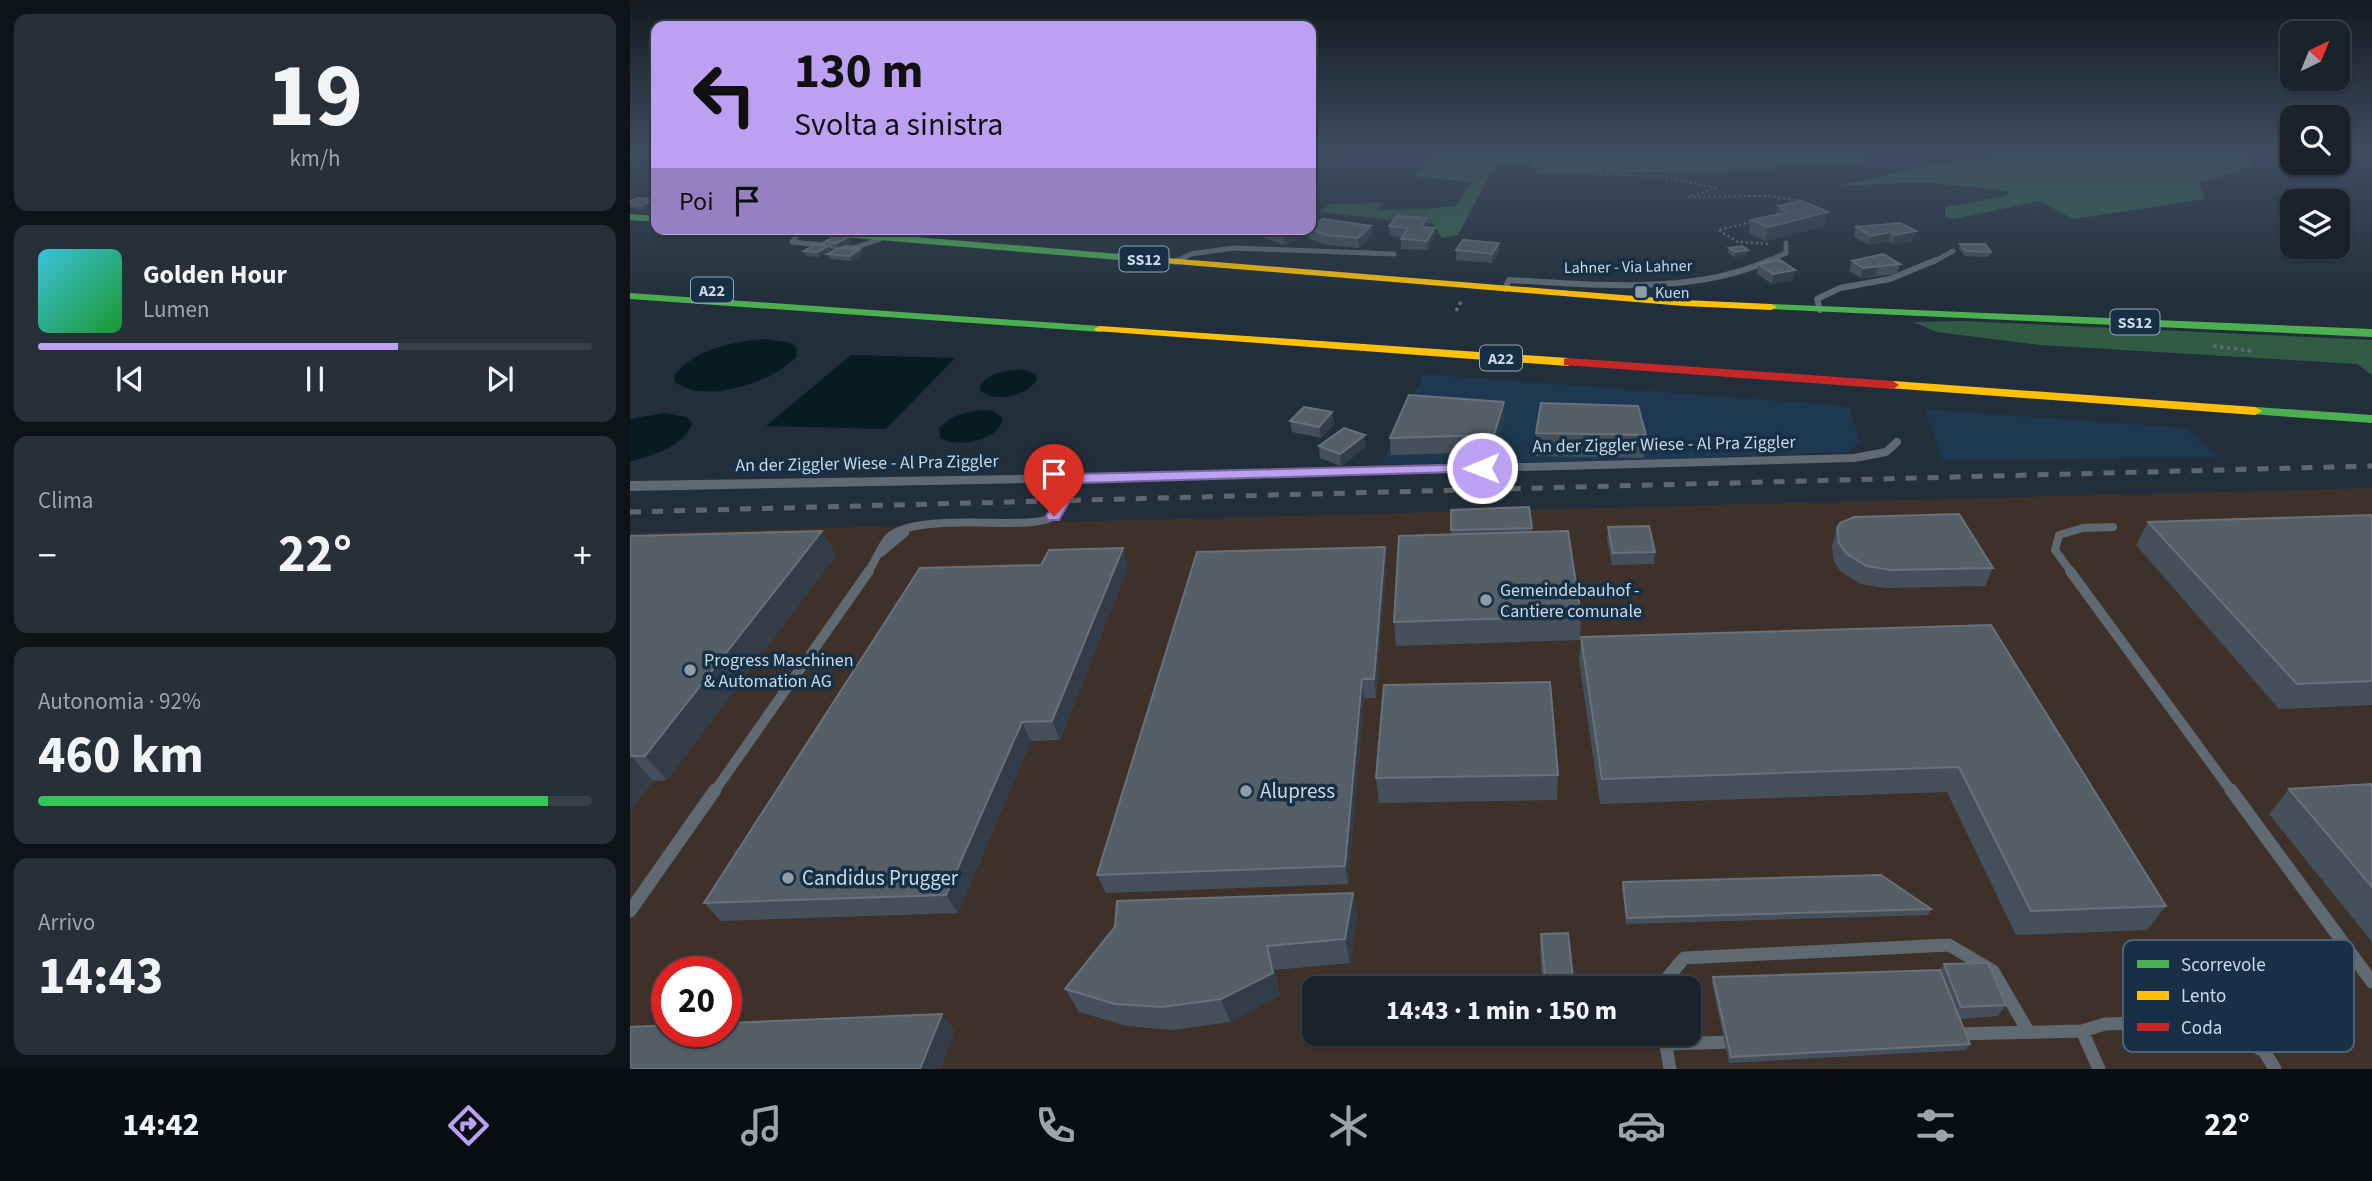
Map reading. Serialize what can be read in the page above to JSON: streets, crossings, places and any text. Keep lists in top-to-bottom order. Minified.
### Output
{"streets":{"main road":["SS12","A22"],"street":["An der Ziggler Wiese - Al Pra Ziggler"],"lane":["Lahner - Via Lahner"]},"crossings":[["SS12","Lahner - Via Lahner"]],"places":{"transit":["Kuen"],"other":["Gemeindebauhof - Cantiere comunale","Progress Maschinen & Automation AG","Alupress","Candidus Prugger"]},"legend":["Scorrevole","Lento","Coda"],"north":"top right","page":{"tile":[["19","km/h"],"Clima",["Autonomia · 92%","460 km"],["Arrivo","14:43"]],"turn":["130 m","Svolta a sinistra"],"then":"Poi","song":["Golden Hour","Lumen"],"heat":["−","22°","+"],"limit":"20","trip":"14:43 · 1 min · 150 m","tabs":["14:42","22°"]}}
